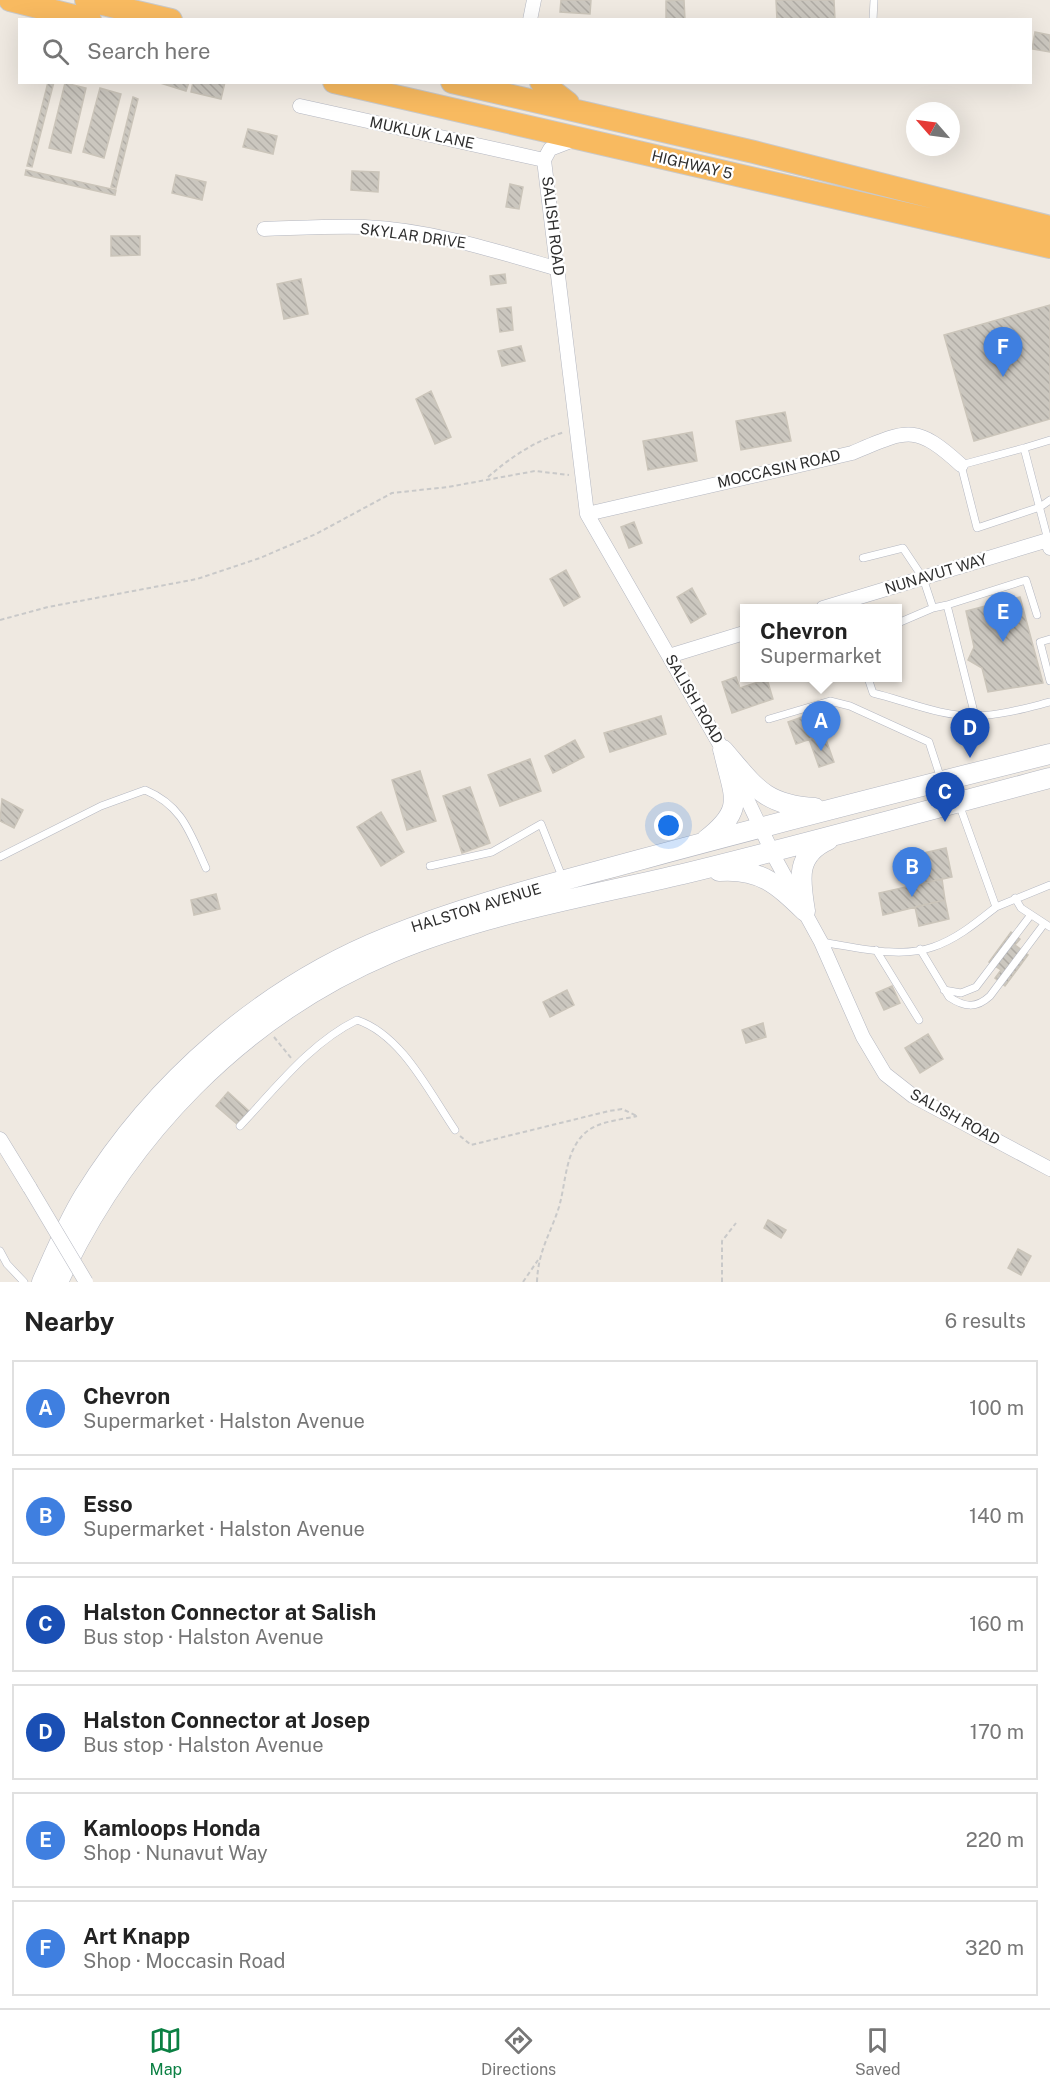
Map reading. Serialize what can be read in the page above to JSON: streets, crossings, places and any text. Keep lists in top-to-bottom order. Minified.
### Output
{"streets":{"highway":["HIGHWAY 5"],"main road":["HALSTON AVENUE"],"street":["MUKLUK LANE","SALISH ROAD","SKYLAR DRIVE","MOCCASIN ROAD","NUNAVUT WAY"]},"crossings":[["MUKLUK LANE","SALISH ROAD"],["HIGHWAY 5","SALISH ROAD"],["SALISH ROAD","SKYLAR DRIVE"],["SALISH ROAD","MOCCASIN ROAD"],["SALISH ROAD","HALSTON AVENUE"]],"north":"top left","page":{"search":"Search here","pins":["F","E","A","D","C","B"],"popup":["Chevron","Supermarket"],"heading":["Nearby","6 results"],"list":[{"mark":"A","name":"Chevron","note":"Supermarket · Halston Avenue","value":"100 m"},{"mark":"B","name":"Esso","note":"Supermarket · Halston Avenue","value":"140 m"},{"mark":"C","name":"Halston Connector at Salish","note":"Bus stop · Halston Avenue","value":"160 m"},{"mark":"D","name":"Halston Connector at Josep","note":"Bus stop · Halston Avenue","value":"170 m"},{"mark":"E","name":"Kamloops Honda","note":"Shop · Nunavut Way","value":"220 m"},{"mark":"F","name":"Art Knapp","note":"Shop · Moccasin Road","value":"320 m"}],"nav":["Map","Directions","Saved"]}}
